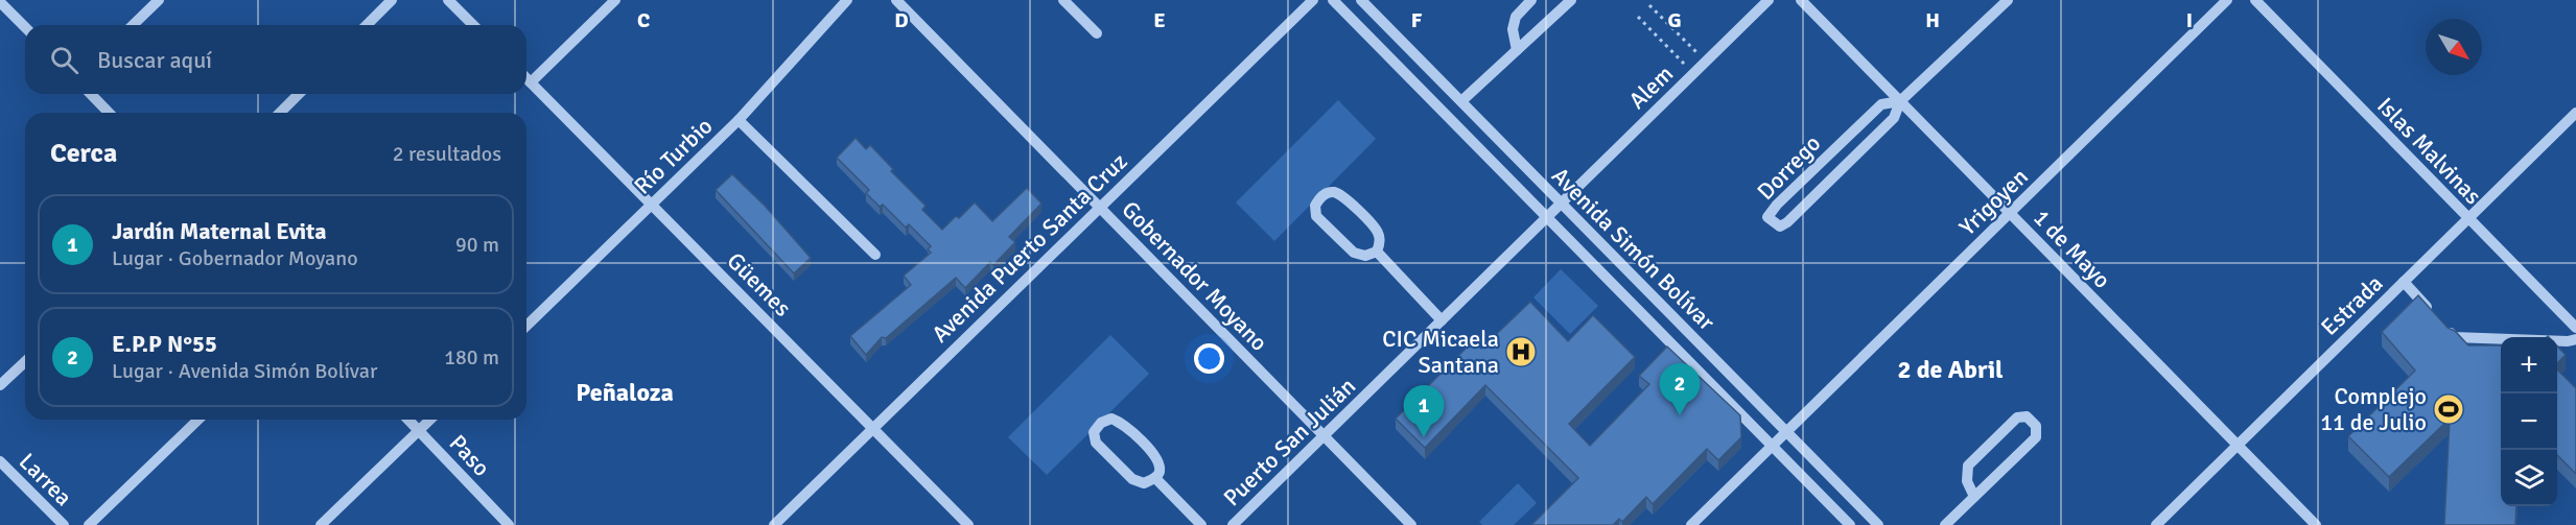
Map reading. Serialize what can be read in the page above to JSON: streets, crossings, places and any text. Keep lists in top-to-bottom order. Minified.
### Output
{"streets":{"street":["Alem","Islas Malvinas","Río Turbio","Dorrego","Yrigoyen","Avenida Puerto Santa Cruz","Avenida Simón Bolívar","1 de Mayo","Gobernador Moyano","Güemes","Estrada","Puerto San Julián","Paso","Larrea"]},"crossings":[["Alem","Avenida Simón Bolívar"],["Alem","Puerto San Julián"],["Islas Malvinas","Estrada"],["Río Turbio","Güemes"],["Dorrego","1 de Mayo"],["Yrigoyen","Avenida Simón Bolívar"],["Yrigoyen","1 de Mayo"],["Avenida Puerto Santa Cruz","Gobernador Moyano"],["Avenida Puerto Santa Cruz","Güemes"],["Avenida Simón Bolívar","Puerto San Julián"],["1 de Mayo","Estrada"],["Gobernador Moyano","Puerto San Julián"]],"districts":["2 de Abril","Peñaloza"],"places":{"hospital":["CIC Micaela Santana"],"sports":["Complejo 11 de Julio"]},"north":"bottom right","page":{"search":"Buscar aquí","heading":["Cerca","2 resultados"],"list":[{"mark":"1","name":"Jardín Maternal Evita","note":"Lugar · Gobernador Moyano","value":"90 m"},{"mark":"2","name":"E.P.P N°55","note":"Lugar · Avenida Simón Bolívar","value":"180 m"}],"map_buttons":["+","−"],"pins":["2","1"]},"grid":{"columns":["C","D","E","F","G","H","I"]}}
